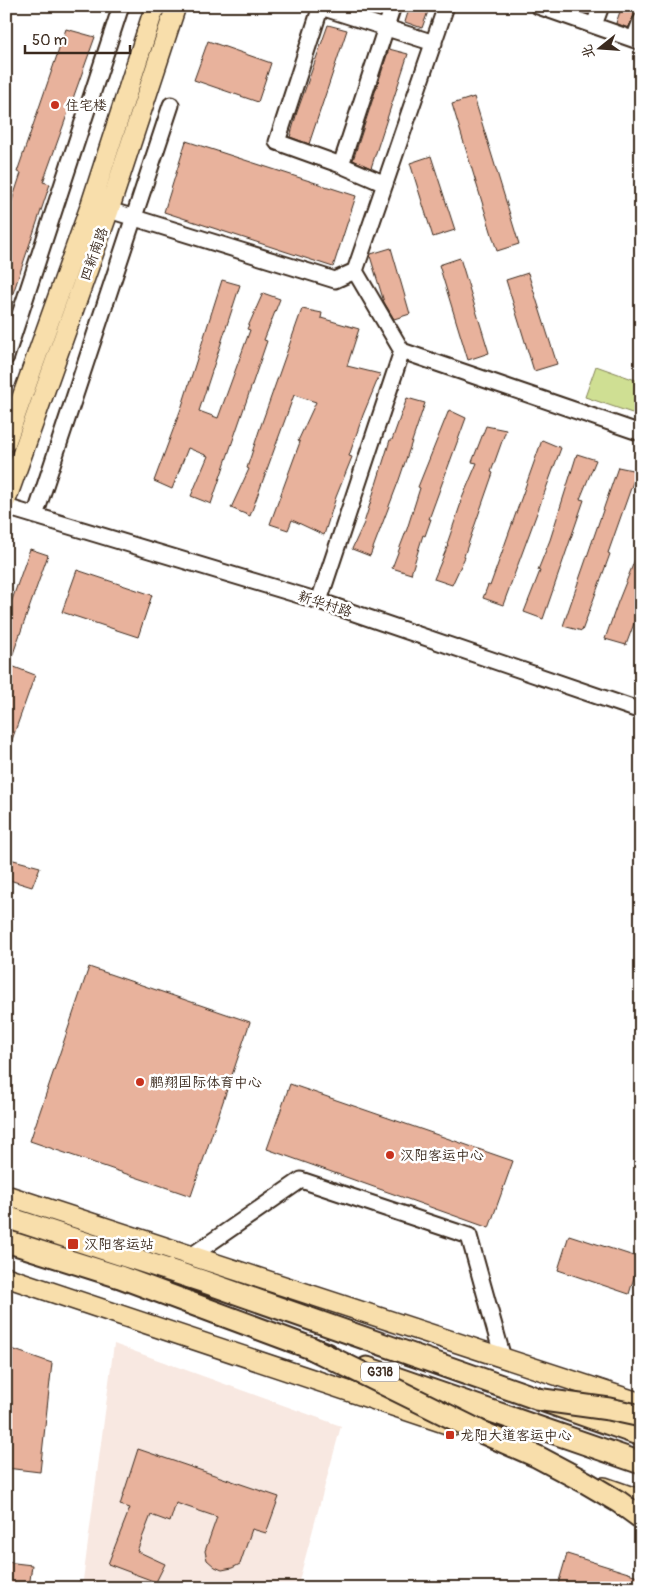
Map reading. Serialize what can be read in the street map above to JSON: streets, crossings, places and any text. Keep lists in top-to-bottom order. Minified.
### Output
{"streets":{"highway":["G318"],"main road":["四新南路"],"street":["新华村路"]},"places":{"other":["住宅楼","鹏翔国际体育中心","汉阳客运中心"],"transit":["汉阳客运站","龙阳大道客运中心"]},"scale_bar":"50 m","north":"left"}
